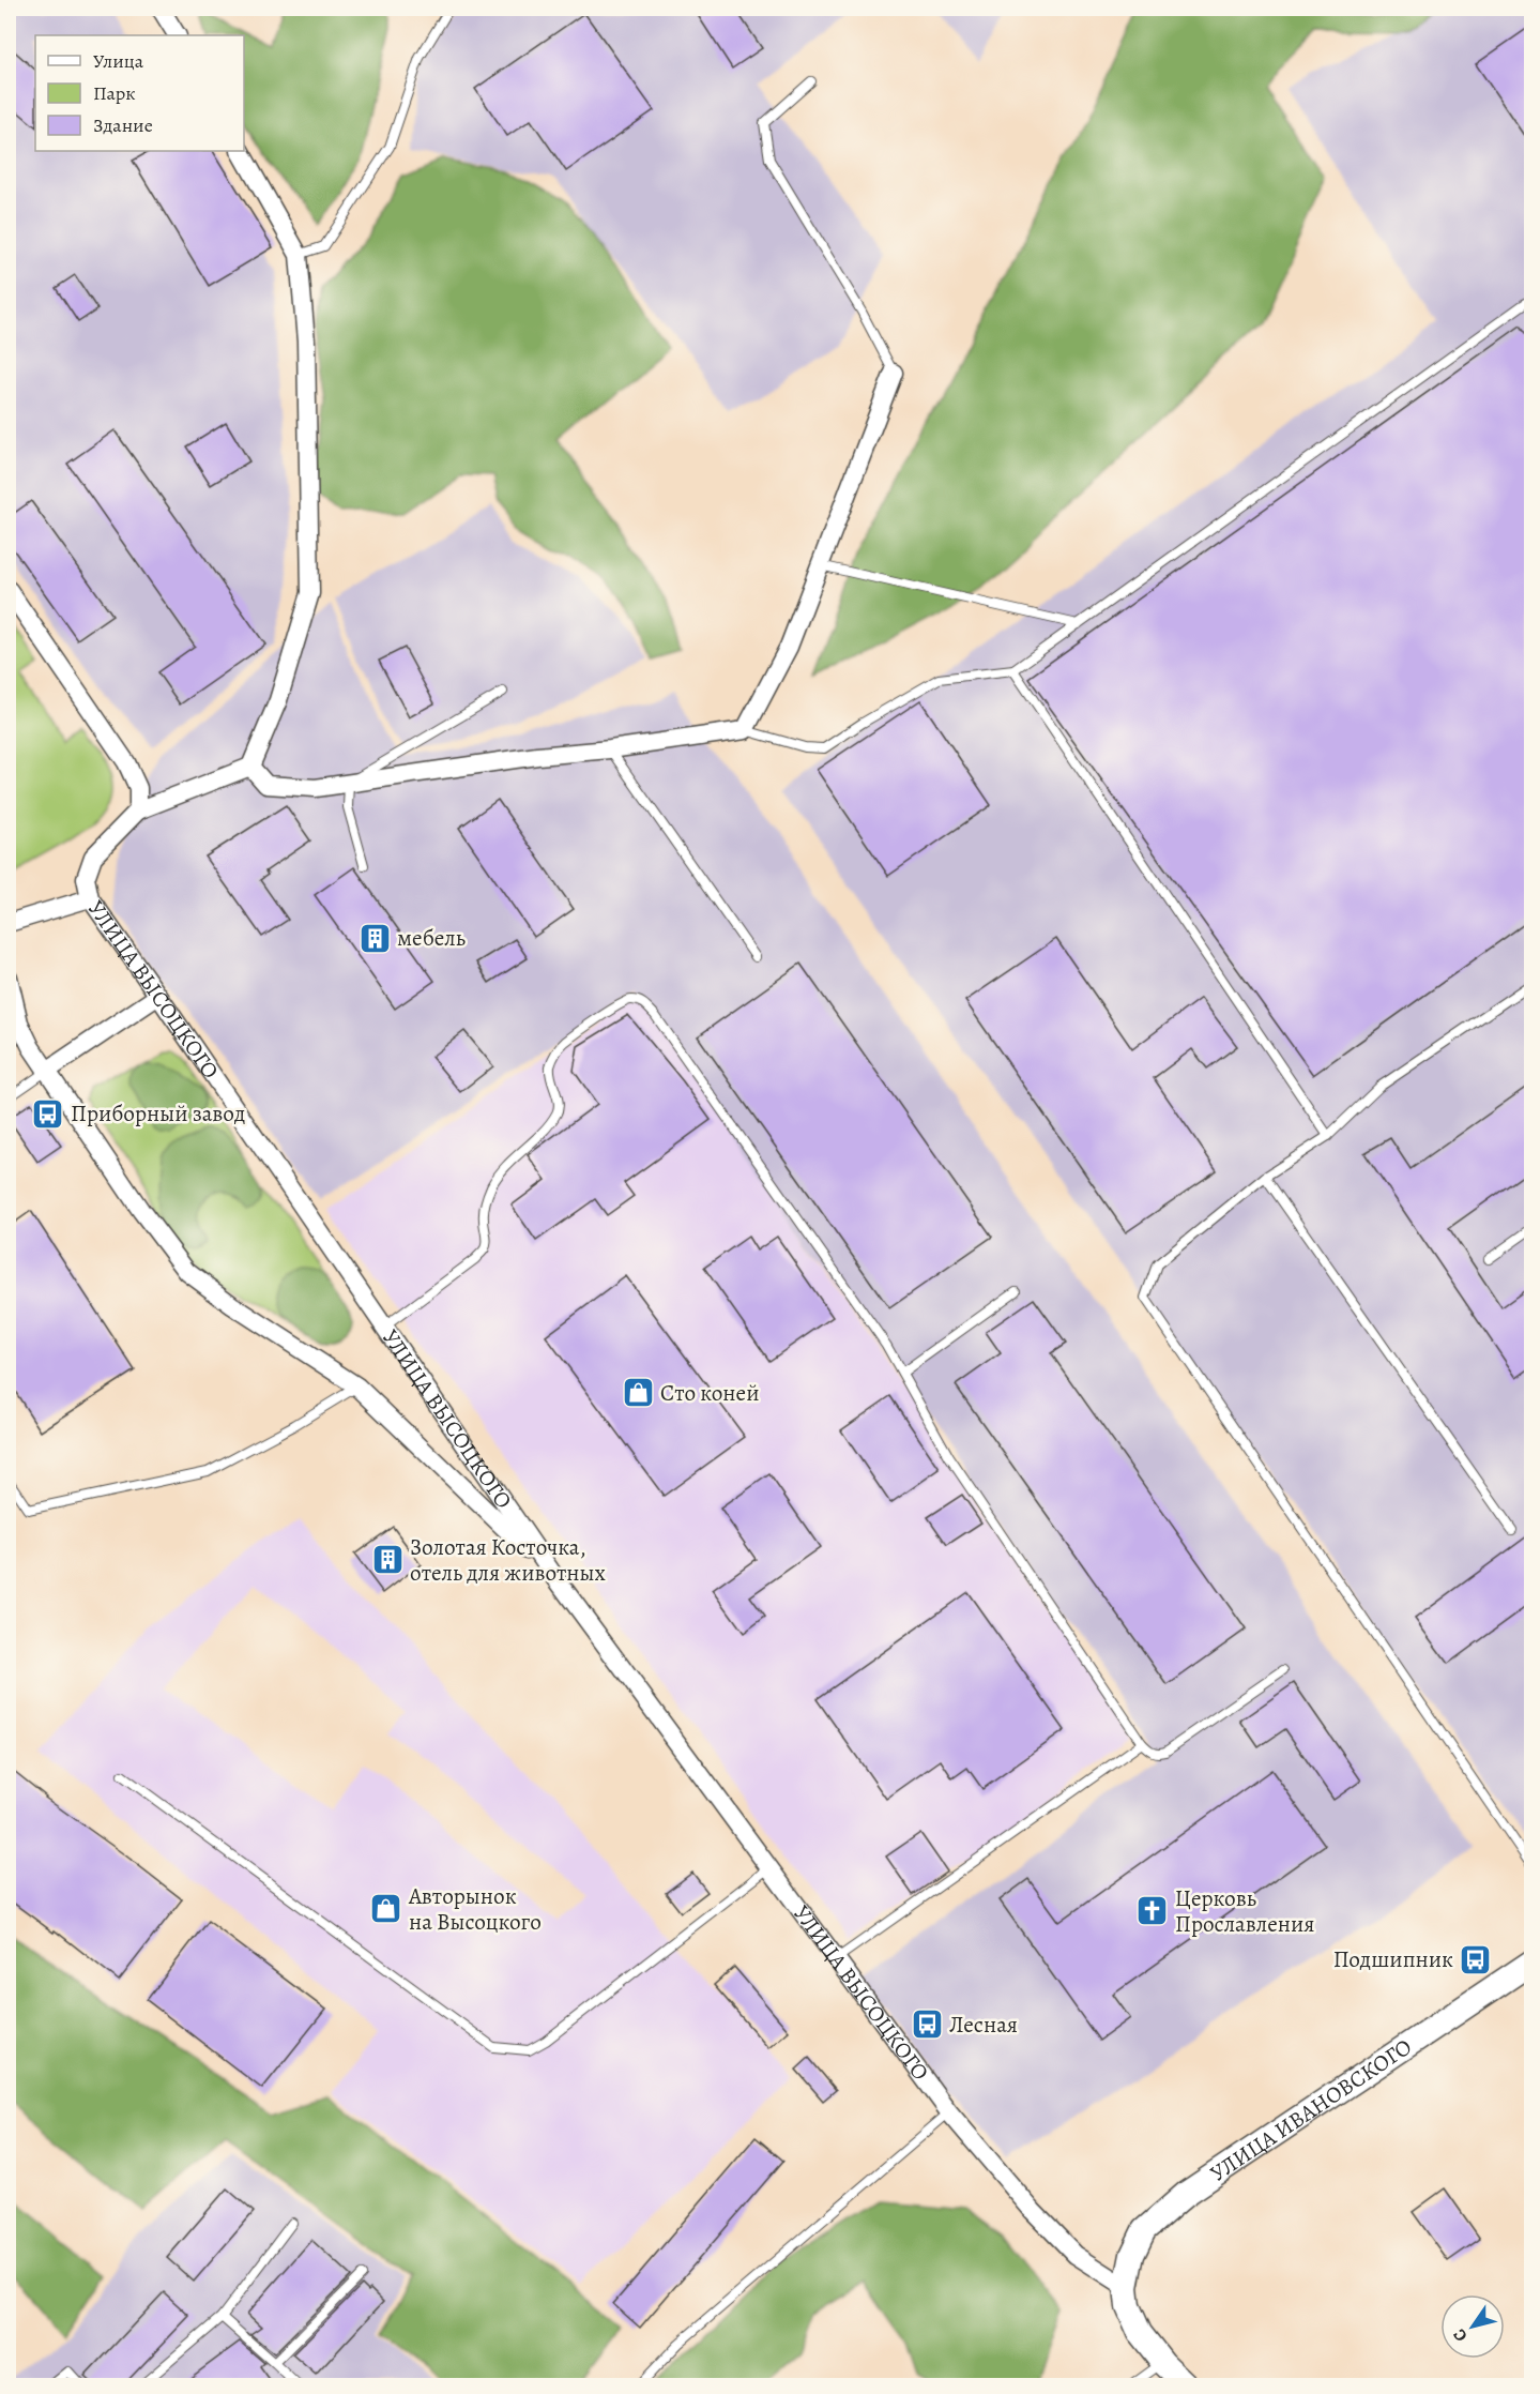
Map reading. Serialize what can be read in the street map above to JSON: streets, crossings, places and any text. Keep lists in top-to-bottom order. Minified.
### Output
{"streets":{"main road":["УЛИЦА ИВАНОВСКОГО"],"street":["УЛИЦА ВЫСОЦКОГО"]},"crossings":[["УЛИЦА ВЫСОЦКОГО","УЛИЦА ИВАНОВСКОГО"]],"places":{"building":["мебель","Золотая Косточка, отель для животных"],"bus stop":["Приборный завод","Подшипник","Лесная"],"shop":["Сто коней","Авторынок на Высоцкого"],"church":["Церковь Прославления"]},"legend":["Улица","Парк","Здание"],"north":"bottom left"}
